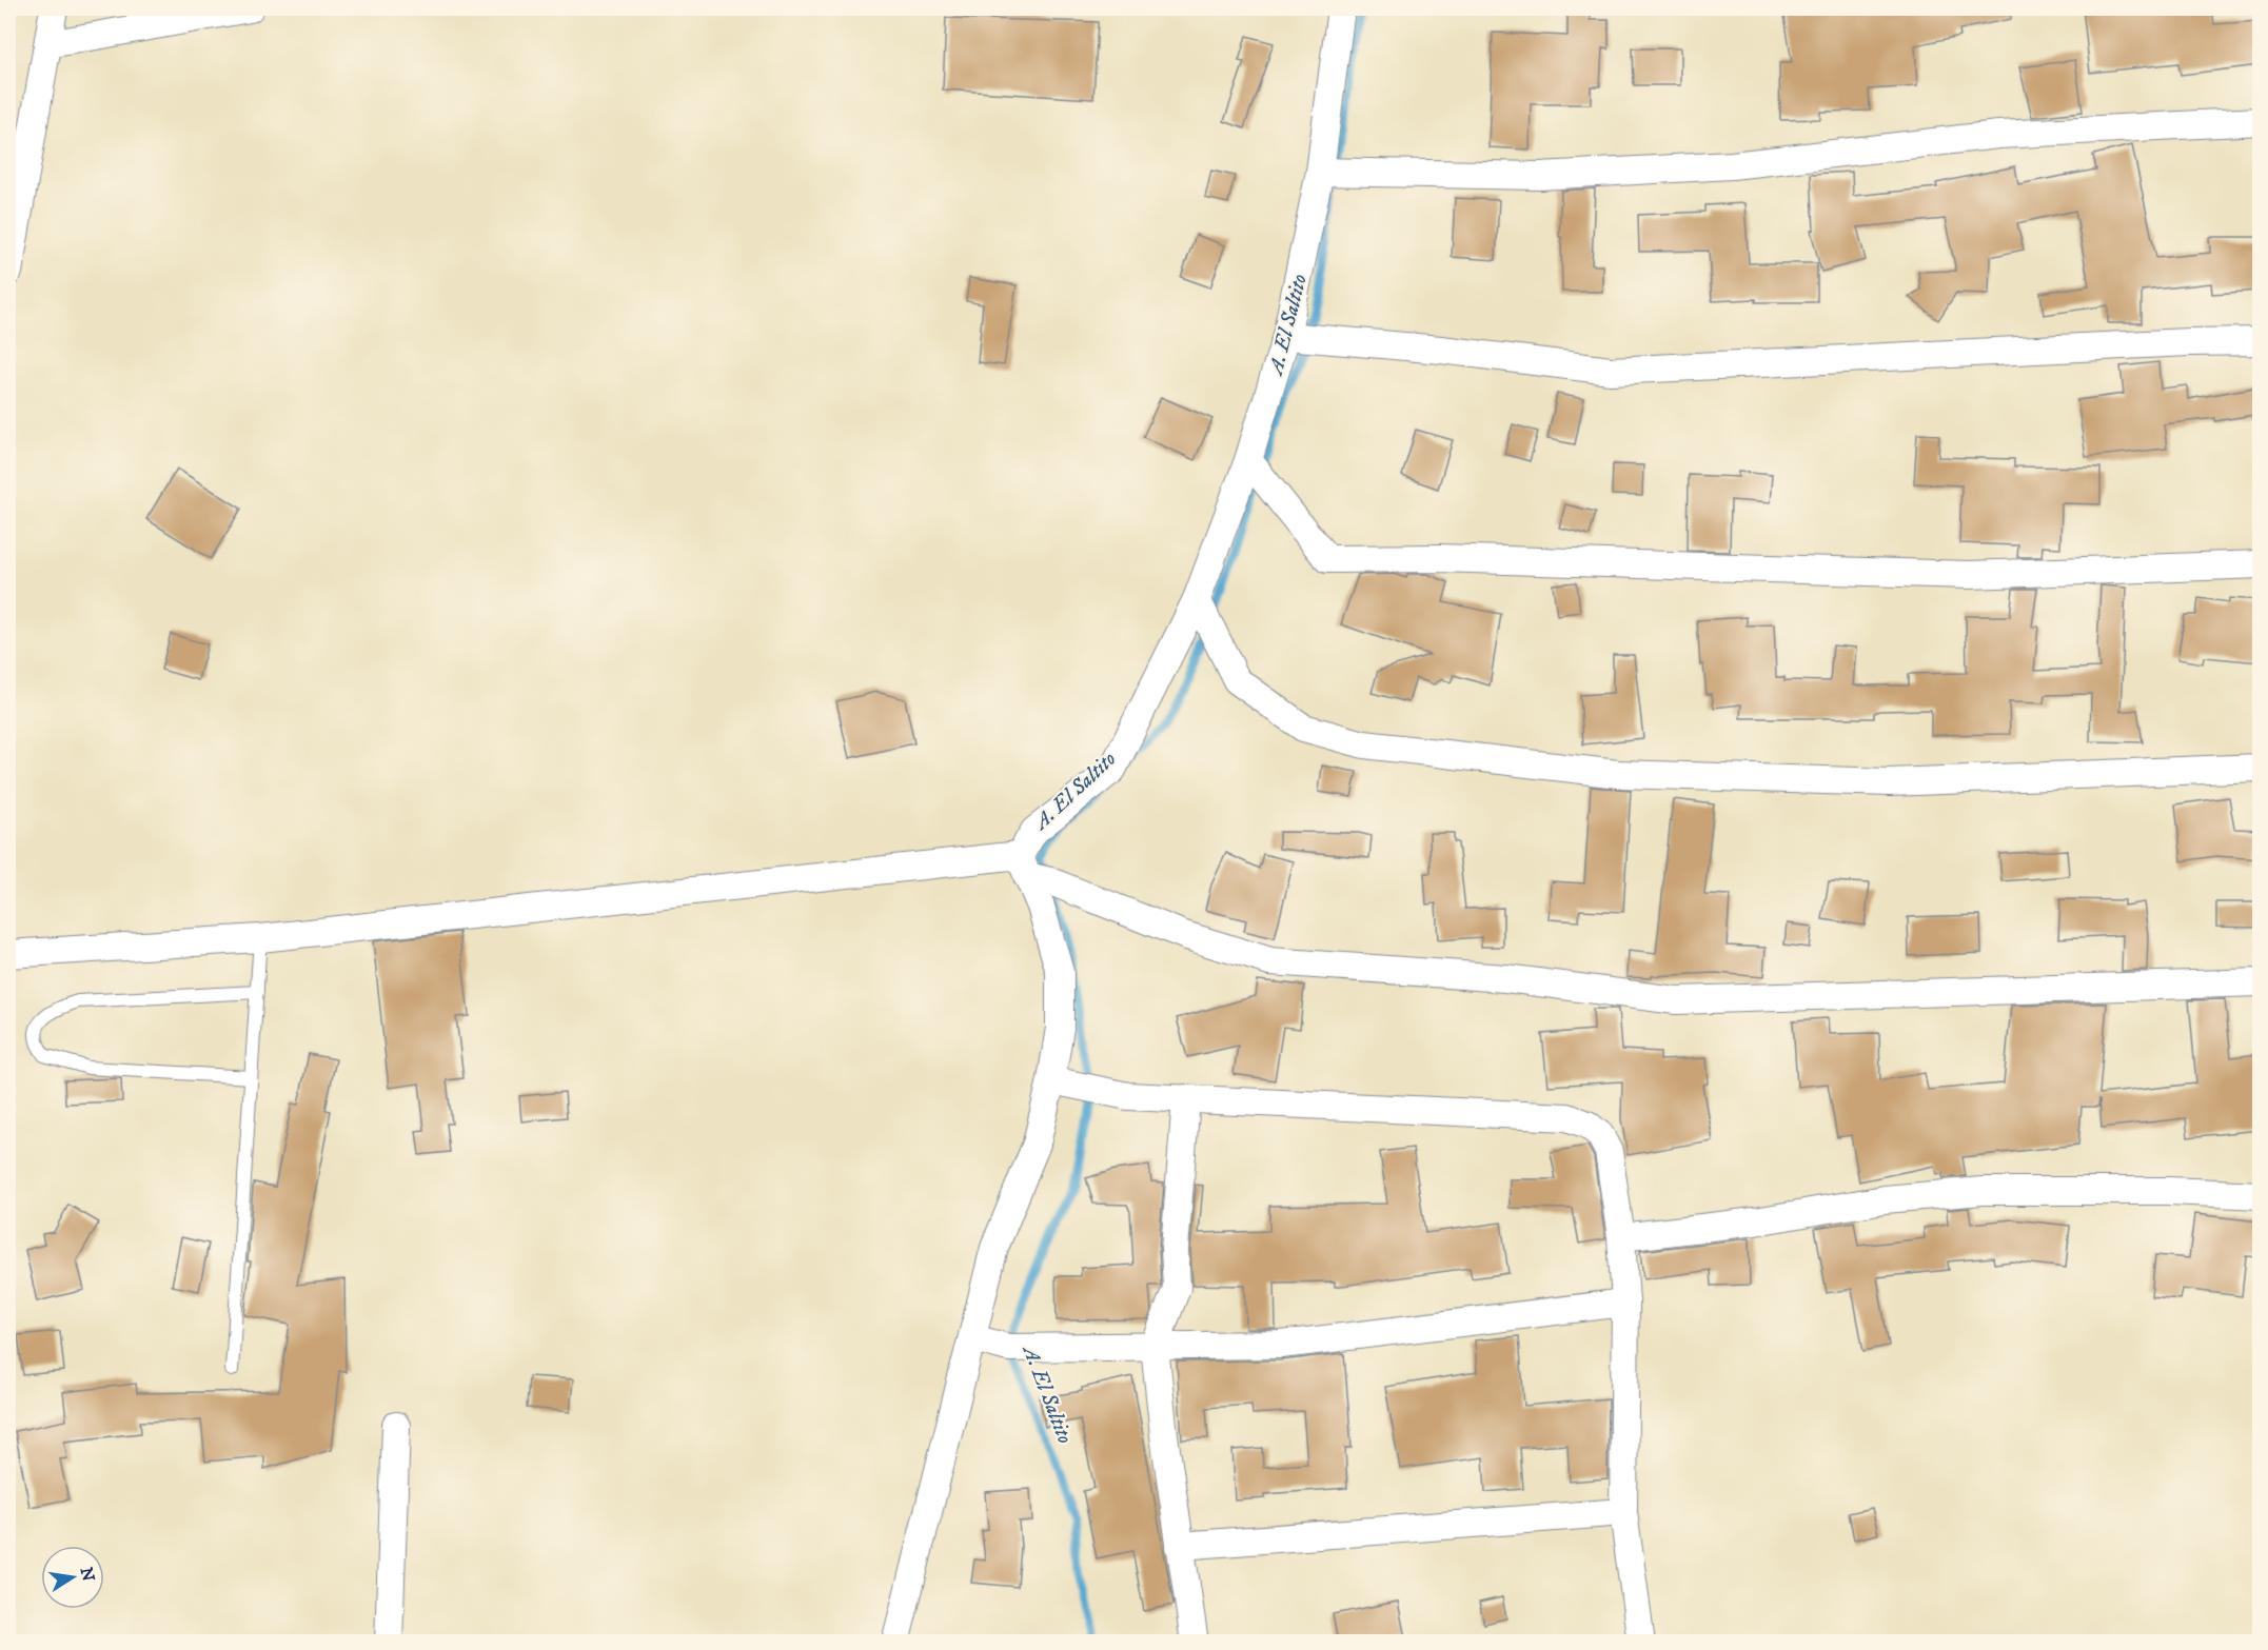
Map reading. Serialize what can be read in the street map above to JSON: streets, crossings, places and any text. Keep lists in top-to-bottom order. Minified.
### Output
{"water":["A. El Saltito"],"north":"right"}
